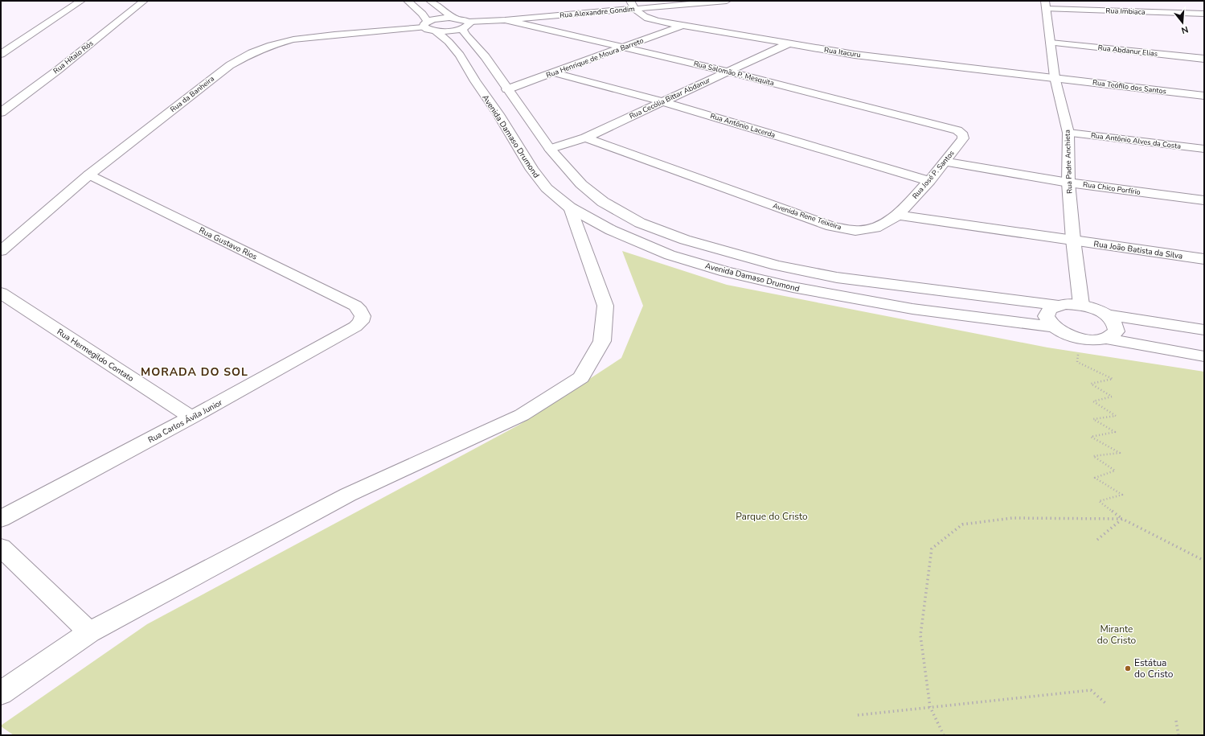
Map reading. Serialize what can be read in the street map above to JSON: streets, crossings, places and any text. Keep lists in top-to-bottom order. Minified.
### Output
{"streets":{"main road":["Rua Imbiaca","Rua Alexandre Gondim","Rua Abdanur Elias","Rua Itacuru","Rua Hítalo Rós","Rua Henrique de Moura Barreto","Rua Salomão P. Mesquita","Rua Teófilo dos Santos","Rua da Banheira","Rua Cecólia Bittar Abdanur","Rua Antônio Lacerda","Avenida Damaso Drumond","Rua Antônio Alves da Costa","Rua Padre Anchieta","Rua José P. Santos","Rua Chico Porfírio","Avenida Rene Teixeira","Rua Gustavo Rios","Rua João Batista da Silva","Rua Hermegildo Contato","Rua Carlos Ávila Junior"]},"crossings":[["Rua Imbiaca","Rua Padre Anchieta"],["Rua Alexandre Gondim","Rua Itacuru"],["Rua Alexandre Gondim","Rua Salomão P. Mesquita"],["Rua Alexandre Gondim","Avenida Damaso Drumond"],["Rua Abdanur Elias","Rua Padre Anchieta"],["Rua Itacuru","Rua Henrique de Moura Barreto"],["Rua Itacuru","Rua Teófilo dos Santos"],["Rua Itacuru","Rua Cecólia Bittar Abdanur"],["Rua Itacuru","Rua Padre Anchieta"],["Rua Henrique de Moura Barreto","Rua Salomão P. Mesquita"],["Rua Henrique de Moura Barreto","Rua Antônio Lacerda"],["Rua Henrique de Moura Barreto","Avenida Damaso Drumond"],["Rua Salomão P. Mesquita","Rua Cecólia Bittar Abdanur"],["Rua Salomão P. Mesquita","Rua José P. Santos"],["Rua Teófilo dos Santos","Rua Padre Anchieta"],["Rua da Banheira","Avenida Damaso Drumond"],["Rua da Banheira","Rua Gustavo Rios"],["Rua Cecólia Bittar Abdanur","Rua Antônio Lacerda"],["Rua Cecólia Bittar Abdanur","Avenida Damaso Drumond"],["Rua Cecólia Bittar Abdanur","Avenida Rene Teixeira"],["Rua Antônio Lacerda","Rua José P. Santos"],["Avenida Damaso Drumond","Rua Padre Anchieta"],["Rua Antônio Alves da Costa","Rua Padre Anchieta"],["Rua Padre Anchieta","Rua Chico Porfírio"],["Rua Padre Anchieta","Rua João Batista da Silva"],["Rua José P. Santos","Rua Chico Porfírio"],["Rua José P. Santos","Avenida Rene Teixeira"],["Rua Gustavo Rios","Rua Carlos Ávila Junior"],["Rua Hermegildo Contato","Rua Carlos Ávila Junior"]],"districts":["MORADA DO SOL"],"parks":["Parque do Cristo","Mirante do Cristo"],"places":["Estátua do Cristo"],"north":"bottom"}
